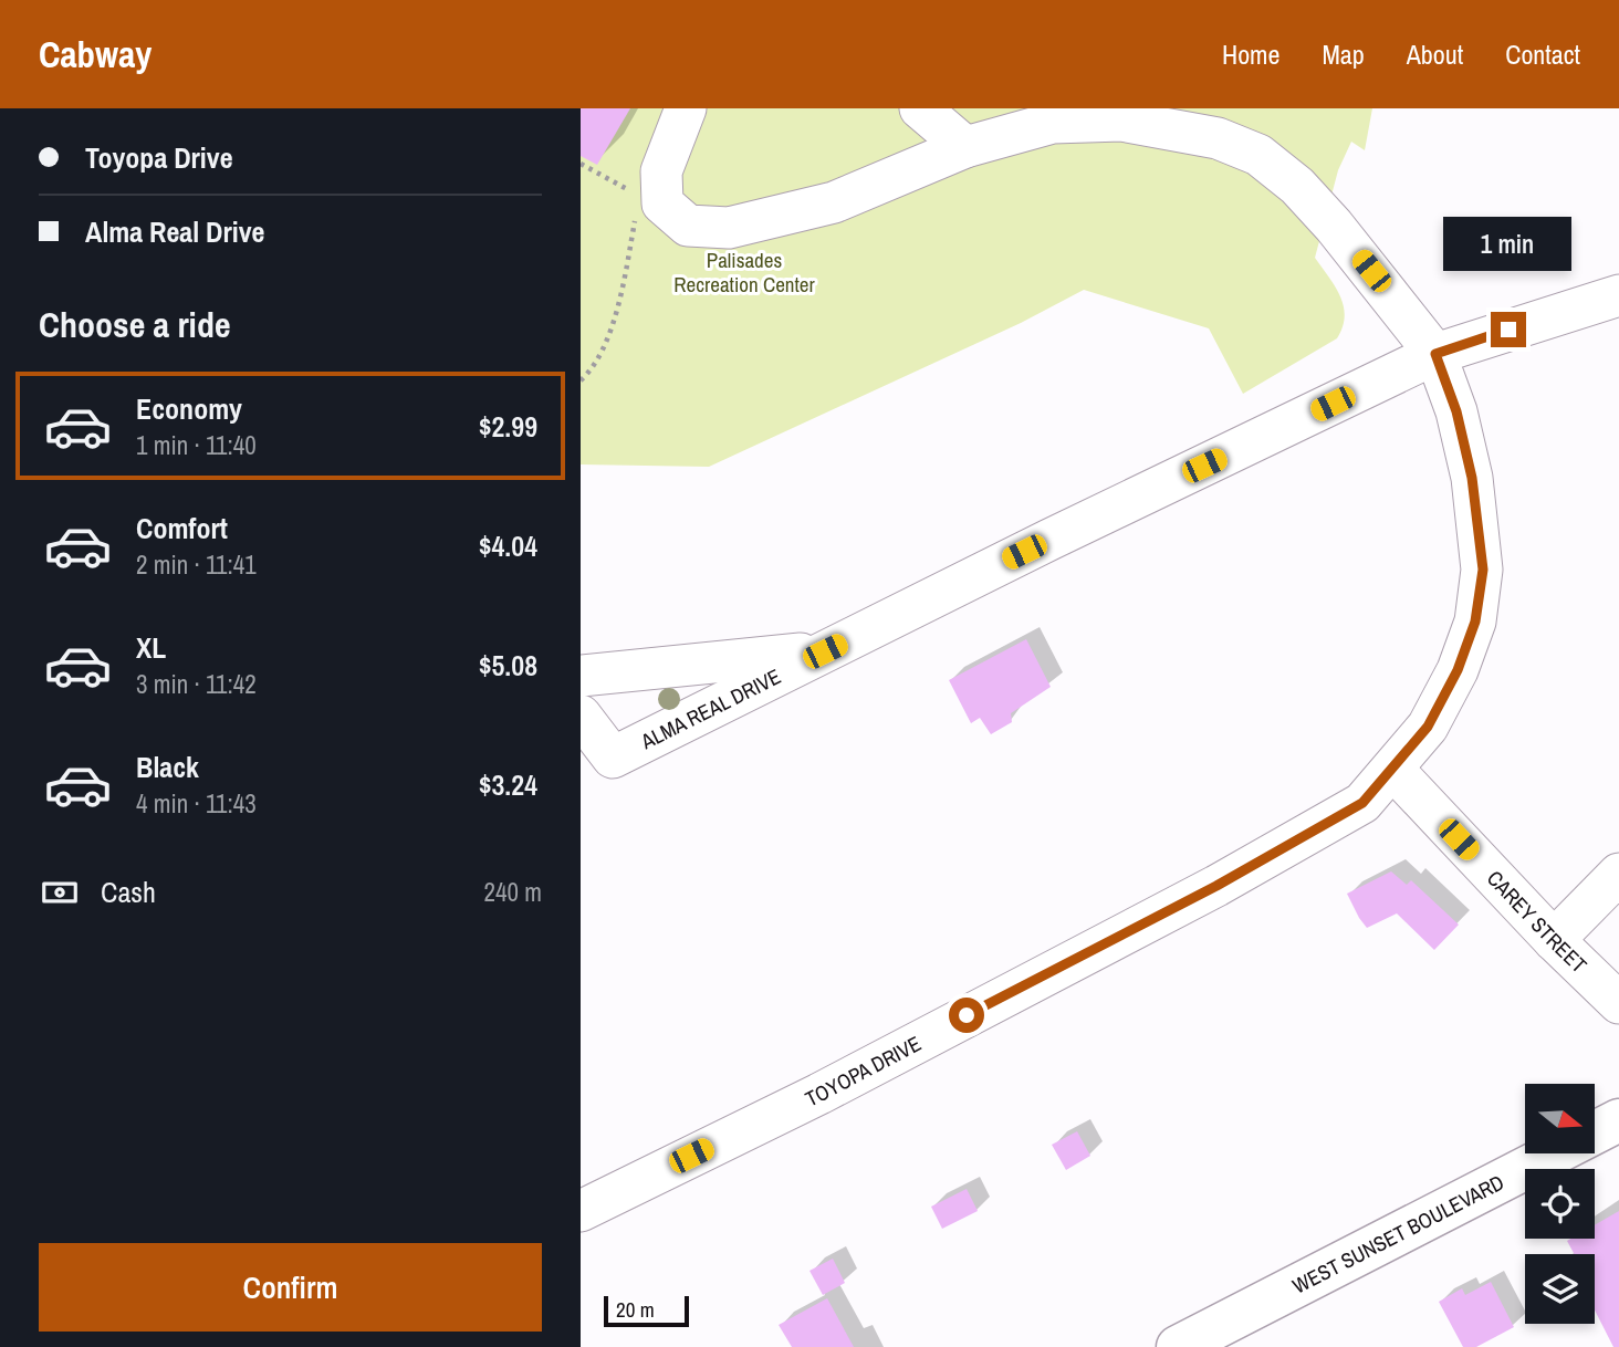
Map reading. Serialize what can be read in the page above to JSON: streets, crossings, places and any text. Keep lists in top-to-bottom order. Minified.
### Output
{"streets":{"main road":["WEST SUNSET BOULEVARD"],"street":["ALMA REAL DRIVE","CAREY STREET","TOYOPA DRIVE"]},"crossings":[["ALMA REAL DRIVE","TOYOPA DRIVE"],["CAREY STREET","TOYOPA DRIVE"]],"parks":["Palisades Recreation Center"],"scale_bar":"20 m","north":"right","page":{"header":"Cabway","nav":["Home","Map","About","Contact"],"banner":["Toyopa Drive","Alma Real Drive"],"bubble":"1 min","heading":"Choose a ride","list":[{"name":"Economy","note":"1 min · 11:40","value":"$2.99"},{"name":"Comfort","note":"2 min · 11:41","value":"$4.04"},{"name":"XL","note":"3 min · 11:42","value":"$5.08"},{"name":"Black","note":"4 min · 11:43","value":"$3.24"}],"pay":["Cash","240 m"],"buttons":"Confirm","scale":"20 m"}}
